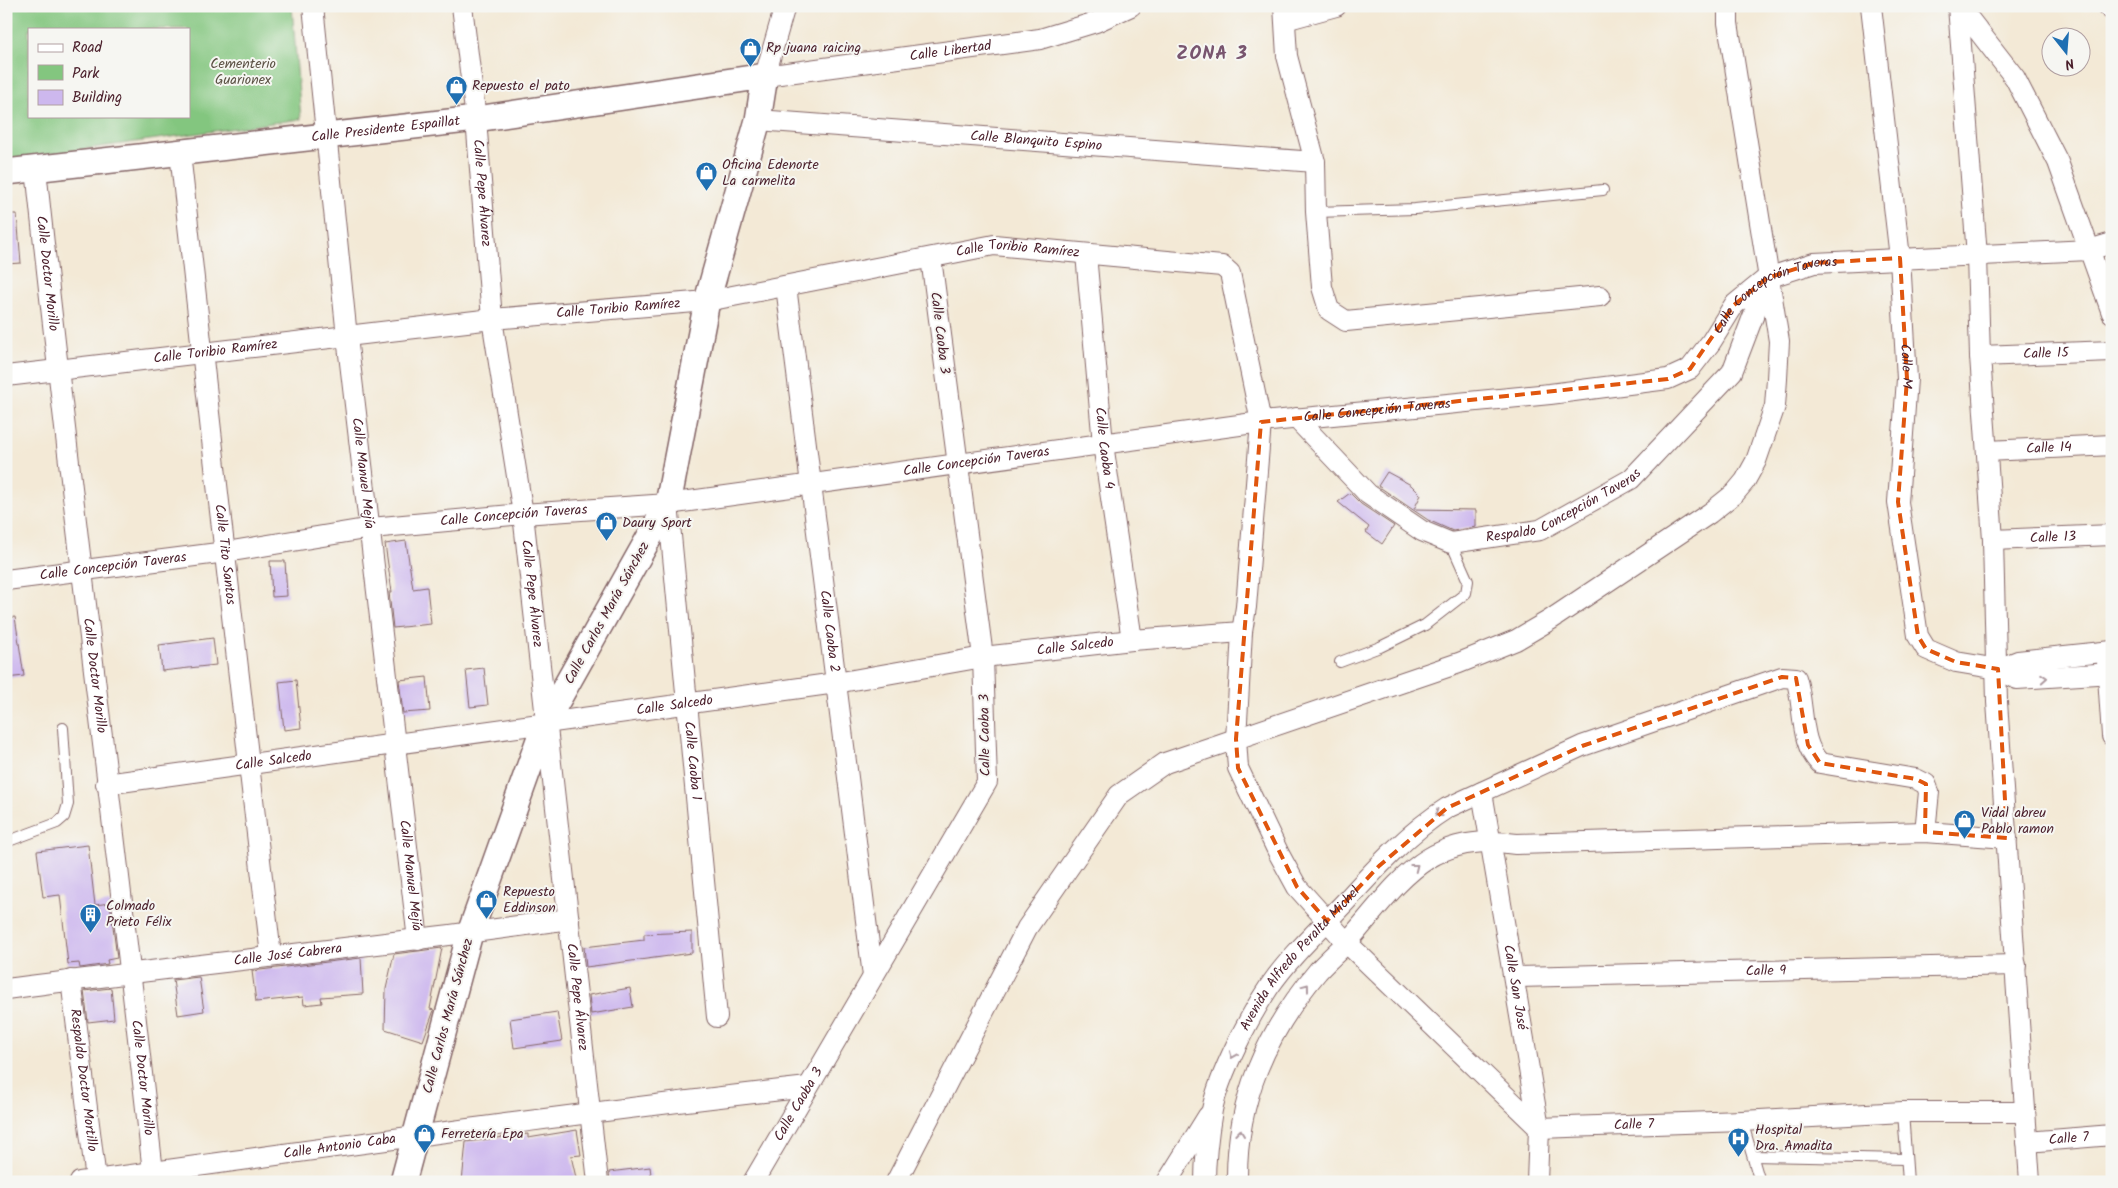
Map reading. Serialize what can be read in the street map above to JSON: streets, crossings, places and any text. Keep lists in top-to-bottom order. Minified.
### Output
{"streets":{"street":["Calle Libertad","Calle Presidente Espaillat","Calle Blanquito Espino","Calle Pepe Álvarez","Calle Toribio Ramírez","Calle Doctor Morillo","Calle Concepción Taveras","Calle Caoba 3","Calle 15","Calle M","Calle Caoba 4","Calle 14","Calle Manuel Mejía","Respaldo Concepción Taveras","Calle 13","Calle Tito Santos","Calle Carlos María Sánchez","Calle Caoba 2","Calle Salcedo","Calle Caoba 1","Calle José Cabrera","Avenida Alfredo Peralta Michel","Calle 9","Calle San José","Respaldo Doctor Mortillo","Calle 7","Calle Antonio Caba"]},"crossings":[["Calle Libertad","Calle Presidente Espaillat"],["Calle Libertad","Calle Carlos María Sánchez"],["Calle Presidente Espaillat","Calle Pepe Álvarez"],["Calle Presidente Espaillat","Calle Doctor Morillo"],["Calle Presidente Espaillat","Calle Manuel Mejía"],["Calle Presidente Espaillat","Calle Tito Santos"],["Calle Presidente Espaillat","Calle Carlos María Sánchez"],["Calle Blanquito Espino","Calle Carlos María Sánchez"],["Calle Pepe Álvarez","Calle Toribio Ramírez"],["Calle Pepe Álvarez","Calle Concepción Taveras"],["Calle Pepe Álvarez","Calle Carlos María Sánchez"],["Calle Pepe Álvarez","Calle Salcedo"],["Calle Pepe Álvarez","Calle José Cabrera"],["Calle Pepe Álvarez","Calle Antonio Caba"],["Calle Toribio Ramírez","Calle Doctor Morillo"],["Calle Toribio Ramírez","Calle Concepción Taveras"],["Calle Toribio Ramírez","Calle Caoba 3"],["Calle Toribio Ramírez","Calle Caoba 4"],["Calle Toribio Ramírez","Calle Manuel Mejía"],["Calle Toribio Ramírez","Calle Tito Santos"],["Calle Toribio Ramírez","Calle Carlos María Sánchez"],["Calle Toribio Ramírez","Calle Caoba 2"],["Calle Doctor Morillo","Calle Concepción Taveras"],["Calle Doctor Morillo","Calle Salcedo"],["Calle Doctor Morillo","Calle José Cabrera"],["Calle Doctor Morillo","Calle Antonio Caba"],["Calle Concepción Taveras","Calle Caoba 3"],["Calle Concepción Taveras","Calle M"],["Calle Concepción Taveras","Calle Caoba 4"],["Calle Concepción Taveras","Calle Manuel Mejía"],["Calle Concepción Taveras","Respaldo Concepción Taveras"],["Calle Concepción Taveras","Calle Tito Santos"],["Calle Concepción Taveras","Calle Carlos María Sánchez"],["Calle Concepción Taveras","Calle Caoba 2"],["Calle Concepción Taveras","Calle Caoba 1"],["Calle Caoba 3","Calle Caoba 2"],["Calle Caoba 3","Calle Salcedo"],["Calle Caoba 3","Calle Antonio Caba"],["Calle Caoba 4","Calle Salcedo"],["Calle Manuel Mejía","Calle Salcedo"],["Calle Manuel Mejía","Calle José Cabrera"],["Calle Tito Santos","Calle Salcedo"],["Calle Tito Santos","Calle José Cabrera"],["Calle Carlos María Sánchez","Calle Salcedo"],["Calle Carlos María Sánchez","Calle Caoba 1"],["Calle Carlos María Sánchez","Calle José Cabrera"],["Calle Carlos María Sánchez","Calle Antonio Caba"],["Calle Caoba 2","Calle Salcedo"],["Calle Salcedo","Calle Caoba 1"],["Calle José Cabrera","Respaldo Doctor Mortillo"],["Avenida Alfredo Peralta Michel","Calle San José"],["Calle 9","Calle San José"],["Calle San José","Calle 7"],["Respaldo Doctor Mortillo","Calle Antonio Caba"]],"districts":["ZONA 3"],"parks":["Cementerio Guarionex"],"places":{"shop":["Rp juana raicing","Repuesto el pato","Oficina Edenorte La carmelita","Daury Sport","Vidal abreu Pablo ramon","Repuesto Eddinson","Ferretería Epa"],"building":["Colmado Prieto Félix"],"hospital":["Hospital Dra. Amadita"]},"legend":["Road","Park","Building"],"north":"bottom"}
